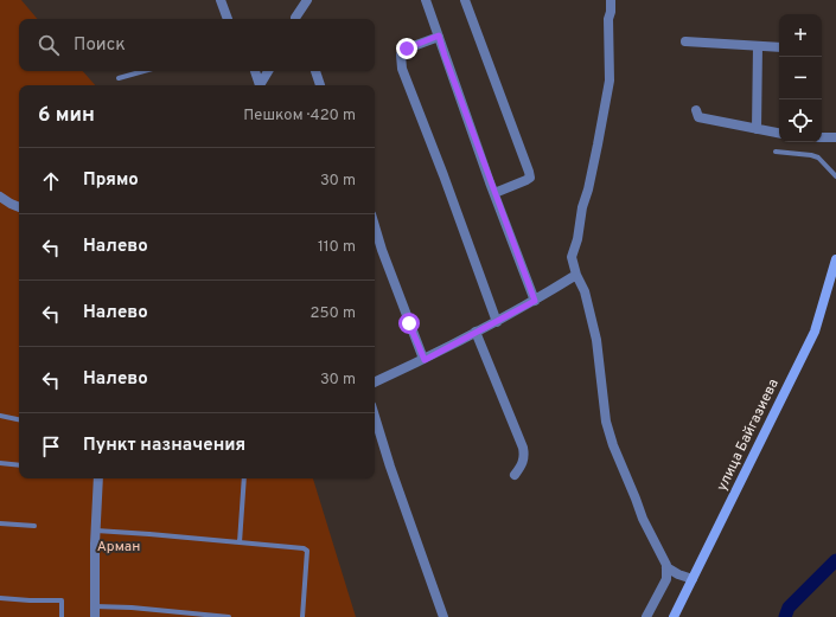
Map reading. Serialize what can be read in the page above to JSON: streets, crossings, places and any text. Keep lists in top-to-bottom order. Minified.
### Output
{"streets":{"main road":["улица Байгазиева"]},"parks":["Арман"],"page":{"map_buttons":["+","−"],"search":"Поиск","heading":["6 мин","Пешком · 420 m"],"list":[["Прямо","30 m"],["Налево","110 m"],["Налево","250 m"],["Налево","30 m"],"Пункт назначения"]}}
